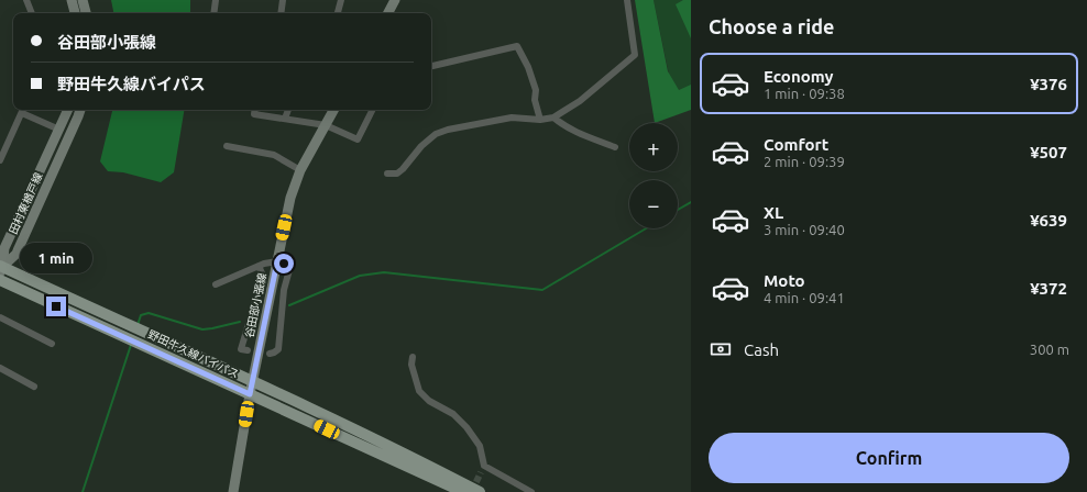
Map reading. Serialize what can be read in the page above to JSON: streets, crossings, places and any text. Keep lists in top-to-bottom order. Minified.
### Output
{"streets":{"main road":["田村東楢戸線","谷田部小張線","野田牛久線バイパス"]},"crossings":[["田村東楢戸線","野田牛久線バイパス"],["谷田部小張線","野田牛久線バイパス"]],"page":{"heading":"Choose a ride","banner":["谷田部小張線","野田牛久線バイパス"],"list":[{"name":"Economy","note":"1 min · 09:38","value":"¥376"},{"name":"Comfort","note":"2 min · 09:39","value":"¥507"},{"name":"XL","note":"3 min · 09:40","value":"¥639"},{"name":"Moto","note":"4 min · 09:41","value":"¥372"}],"map_buttons":["+","−"],"bubble":"1 min","pay":["Cash","300 m"],"buttons":"Confirm"}}
